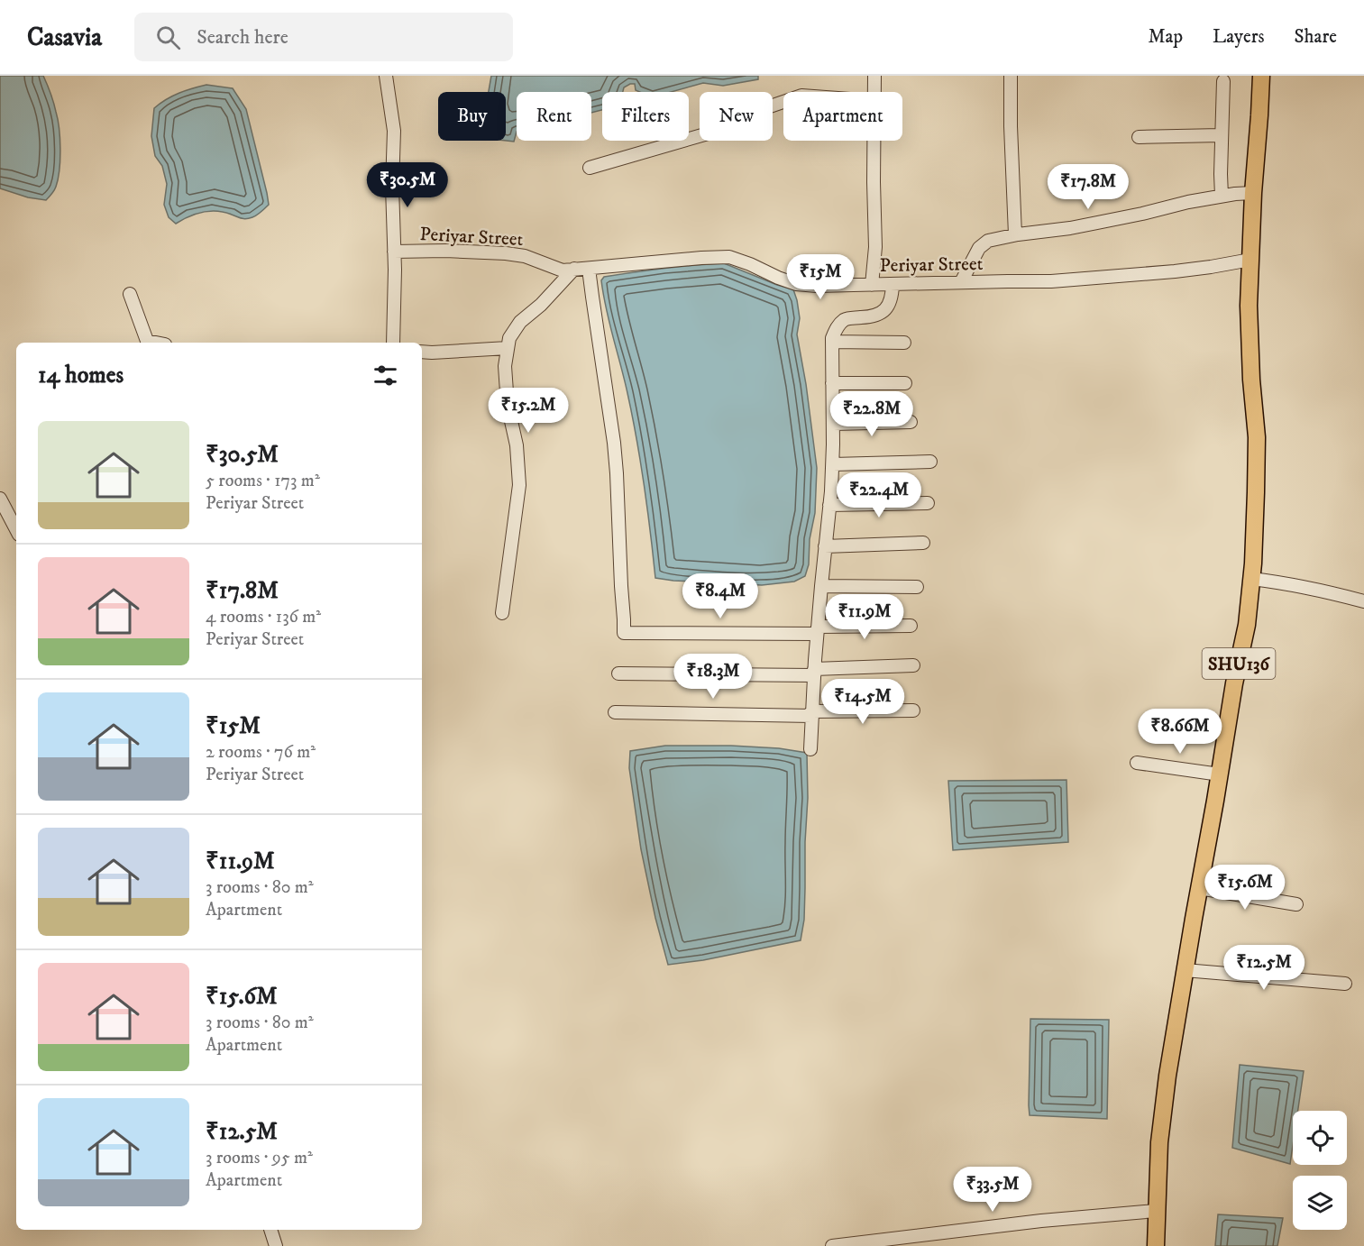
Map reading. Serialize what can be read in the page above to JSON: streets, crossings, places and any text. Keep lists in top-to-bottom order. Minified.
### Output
{"streets":{"main road":["SHU136"],"street":["Periyar Street"]},"crossings":[["Periyar Street","SHU136"]],"page":{"header":"Casavia","search":"Search here","nav":["Map","Layers","Share"],"chip":["Buy","Rent","Filters","New","Apartment"],"price":["₹30.5M","₹17.8M","₹15M","₹15.2M","₹22.8M","₹22.4M","₹8.4M","₹11.9M","₹18.3M","₹14.5M","₹8.66M","₹15.6M","₹12.5M","₹33.5M"],"heading":"14 homes","list":[{"name":"₹30.5M","note":"5 rooms · 173 m² · Periyar Street"},{"name":"₹17.8M","note":"4 rooms · 136 m² · Periyar Street"},{"name":"₹15M","note":"2 rooms · 76 m² · Periyar Street"},{"name":"₹11.9M","note":"3 rooms · 80 m² · Apartment"},{"name":"₹15.6M","note":"3 rooms · 80 m² · Apartment"},{"name":"₹12.5M","note":"3 rooms · 95 m² · Apartment"}]}}
